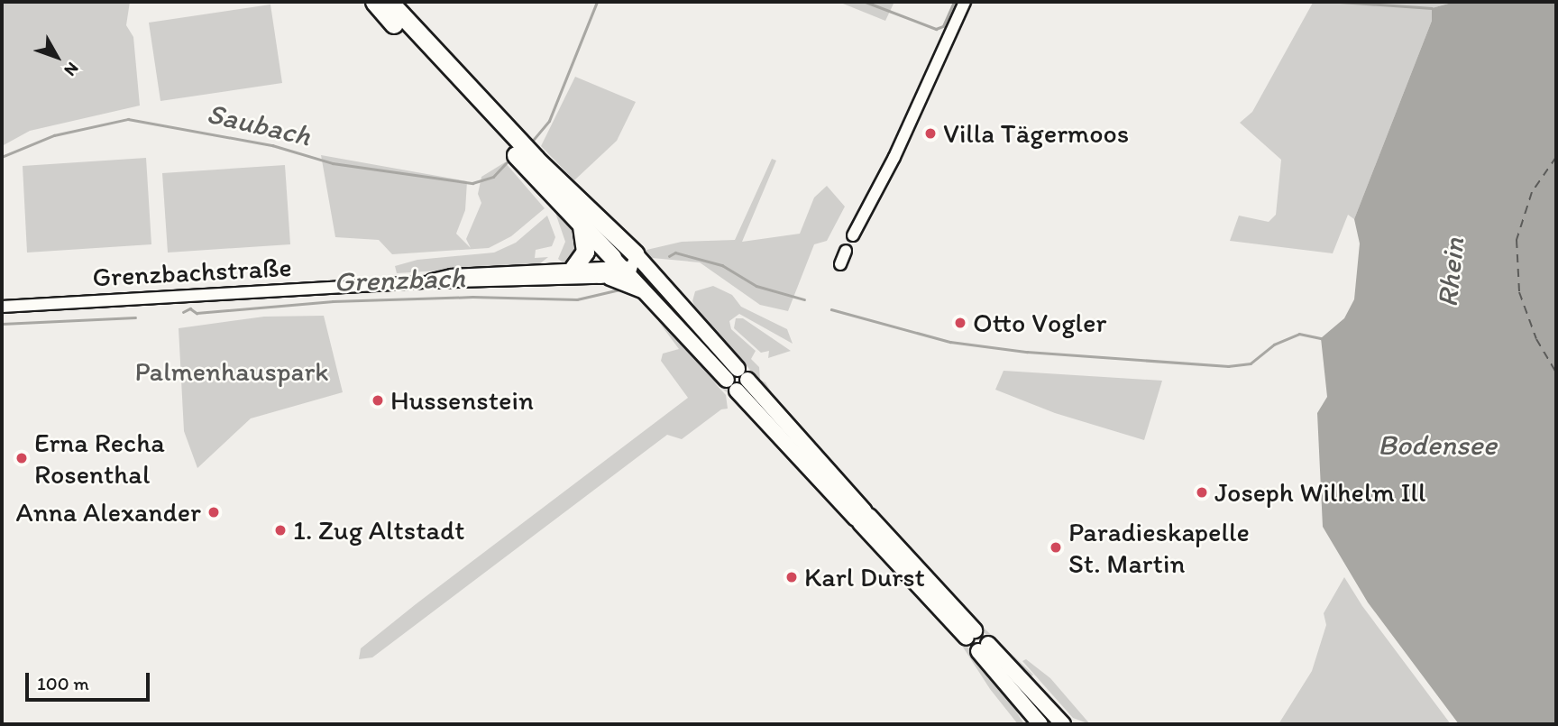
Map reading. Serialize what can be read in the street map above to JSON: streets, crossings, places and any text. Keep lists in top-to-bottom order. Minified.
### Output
{"streets":{"street":["Grenzbachstraße"]},"water":["Saubach","Rhein","Grenzbach","Bodensee"],"parks":["Palmenhauspark"],"places":["Villa Tägermoos","Otto Vogler","Hussenstein","Erna Recha Rosenthal","Joseph Wilhelm Ill","Anna Alexander","1. Zug Altstadt","Paradieskapelle St. Martin","Karl Durst"],"scale_bar":"100 m","north":"bottom right"}
